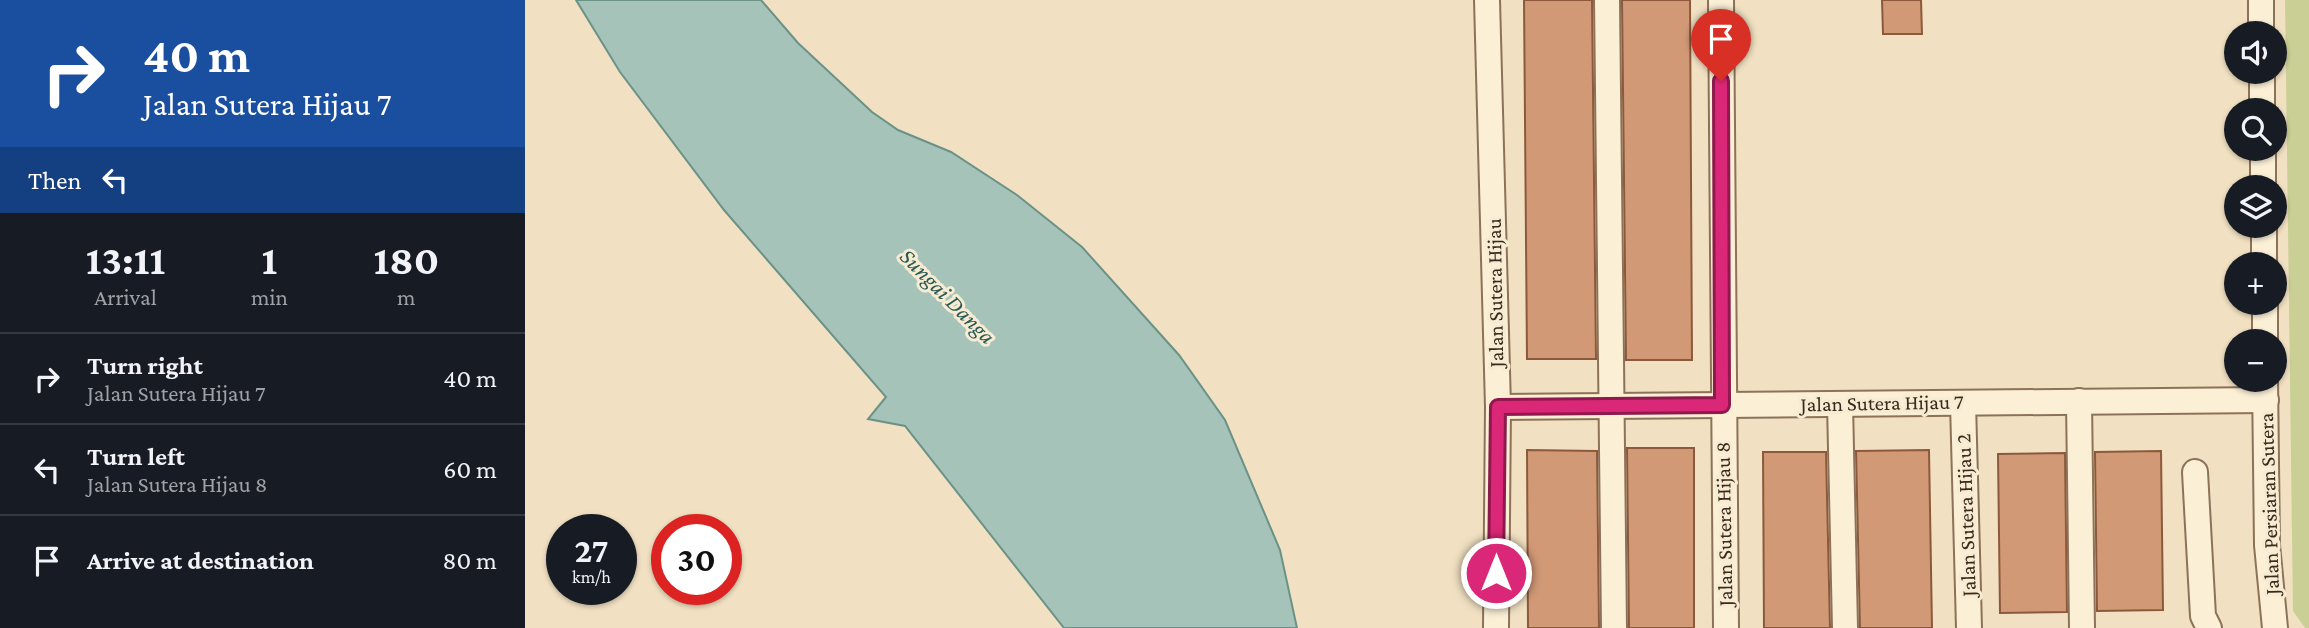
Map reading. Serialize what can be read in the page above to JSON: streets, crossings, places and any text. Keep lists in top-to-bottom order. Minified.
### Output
{"streets":{"street":["Jalan Sutera Hijau","Jalan Sutera Hijau 7","Jalan Persiaran Sutera","Jalan Sutera Hijau 2","Jalan Sutera Hijau 8"]},"crossings":[["Jalan Sutera Hijau","Jalan Sutera Hijau 7"],["Jalan Sutera Hijau 7","Jalan Sutera Hijau 2"],["Jalan Sutera Hijau 7","Jalan Sutera Hijau 8"]],"water":["Sungai Danga"],"page":{"turn":["40 m","Jalan Sutera Hijau 7"],"map_buttons":["+","−"],"then":"Then","eta":["13:11","Arrival","1","min","180","m"],"list":[{"name":"Turn right","note":"Jalan Sutera Hijau 7","value":"40 m"},{"name":"Turn left","note":"Jalan Sutera Hijau 8","value":"60 m"},{"name":"Arrive at destination","value":"80 m"}],"speed":"27 km/h","limit":"30"}}
